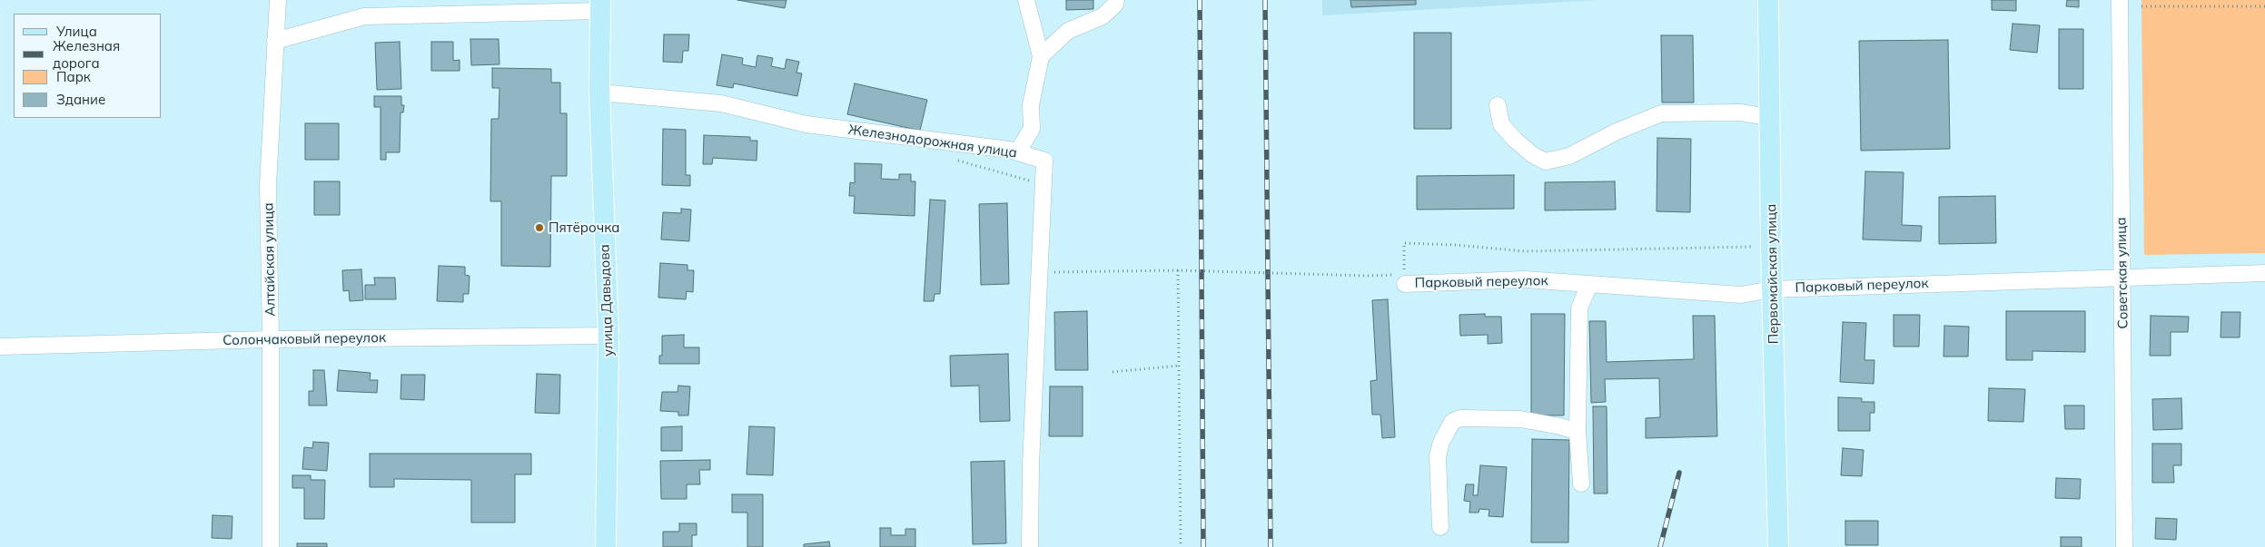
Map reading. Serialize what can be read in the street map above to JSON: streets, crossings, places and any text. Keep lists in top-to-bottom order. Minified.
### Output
{"streets":{"main road":["Первомайская улица","улица Давыдова"],"street":["Железнодорожная улица","Алтайская улица","Советская улица","Парковый переулок","Солончаковый переулок"]},"crossings":[["Железнодорожная улица","улица Давыдова"],["Алтайская улица","Солончаковый переулок"],["Советская улица","Парковый переулок"],["Первомайская улица","Парковый переулок"],["улица Давыдова","Солончаковый переулок"]],"places":["Пятёрочка"],"legend":["Улица","Железная дорога","Парк","Здание"]}
